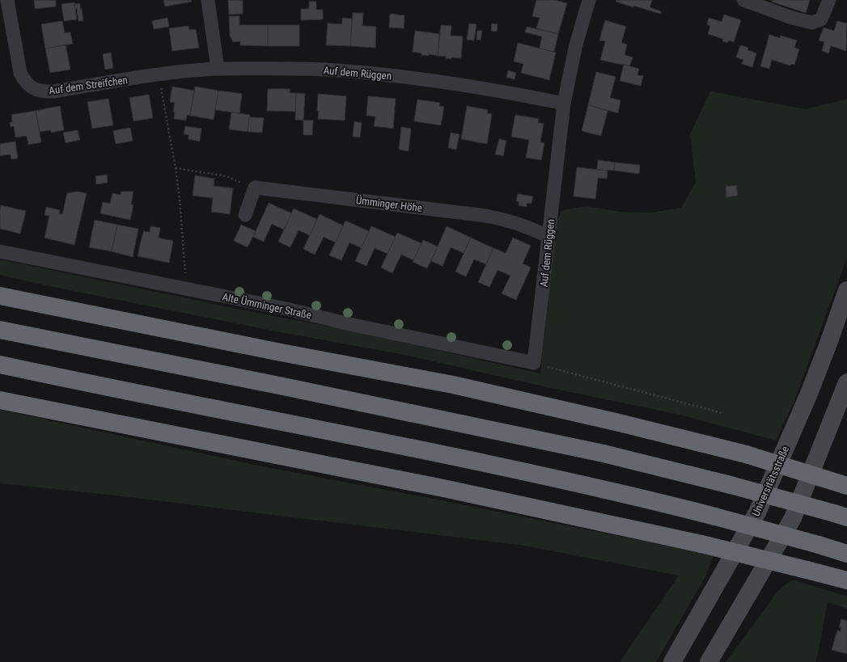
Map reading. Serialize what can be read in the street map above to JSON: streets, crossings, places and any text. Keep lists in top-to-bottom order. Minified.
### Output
{"streets":{"main road":["Universitätsstraße"],"street":["Auf dem Rüggen","Auf dem Streifchen","Ümminger Höhe","Alte Ümminger Straße"]},"crossings":[["Auf dem Rüggen","Auf dem Streifchen"],["Auf dem Rüggen","Ümminger Höhe"],["Auf dem Rüggen","Alte Ümminger Straße"]]}
